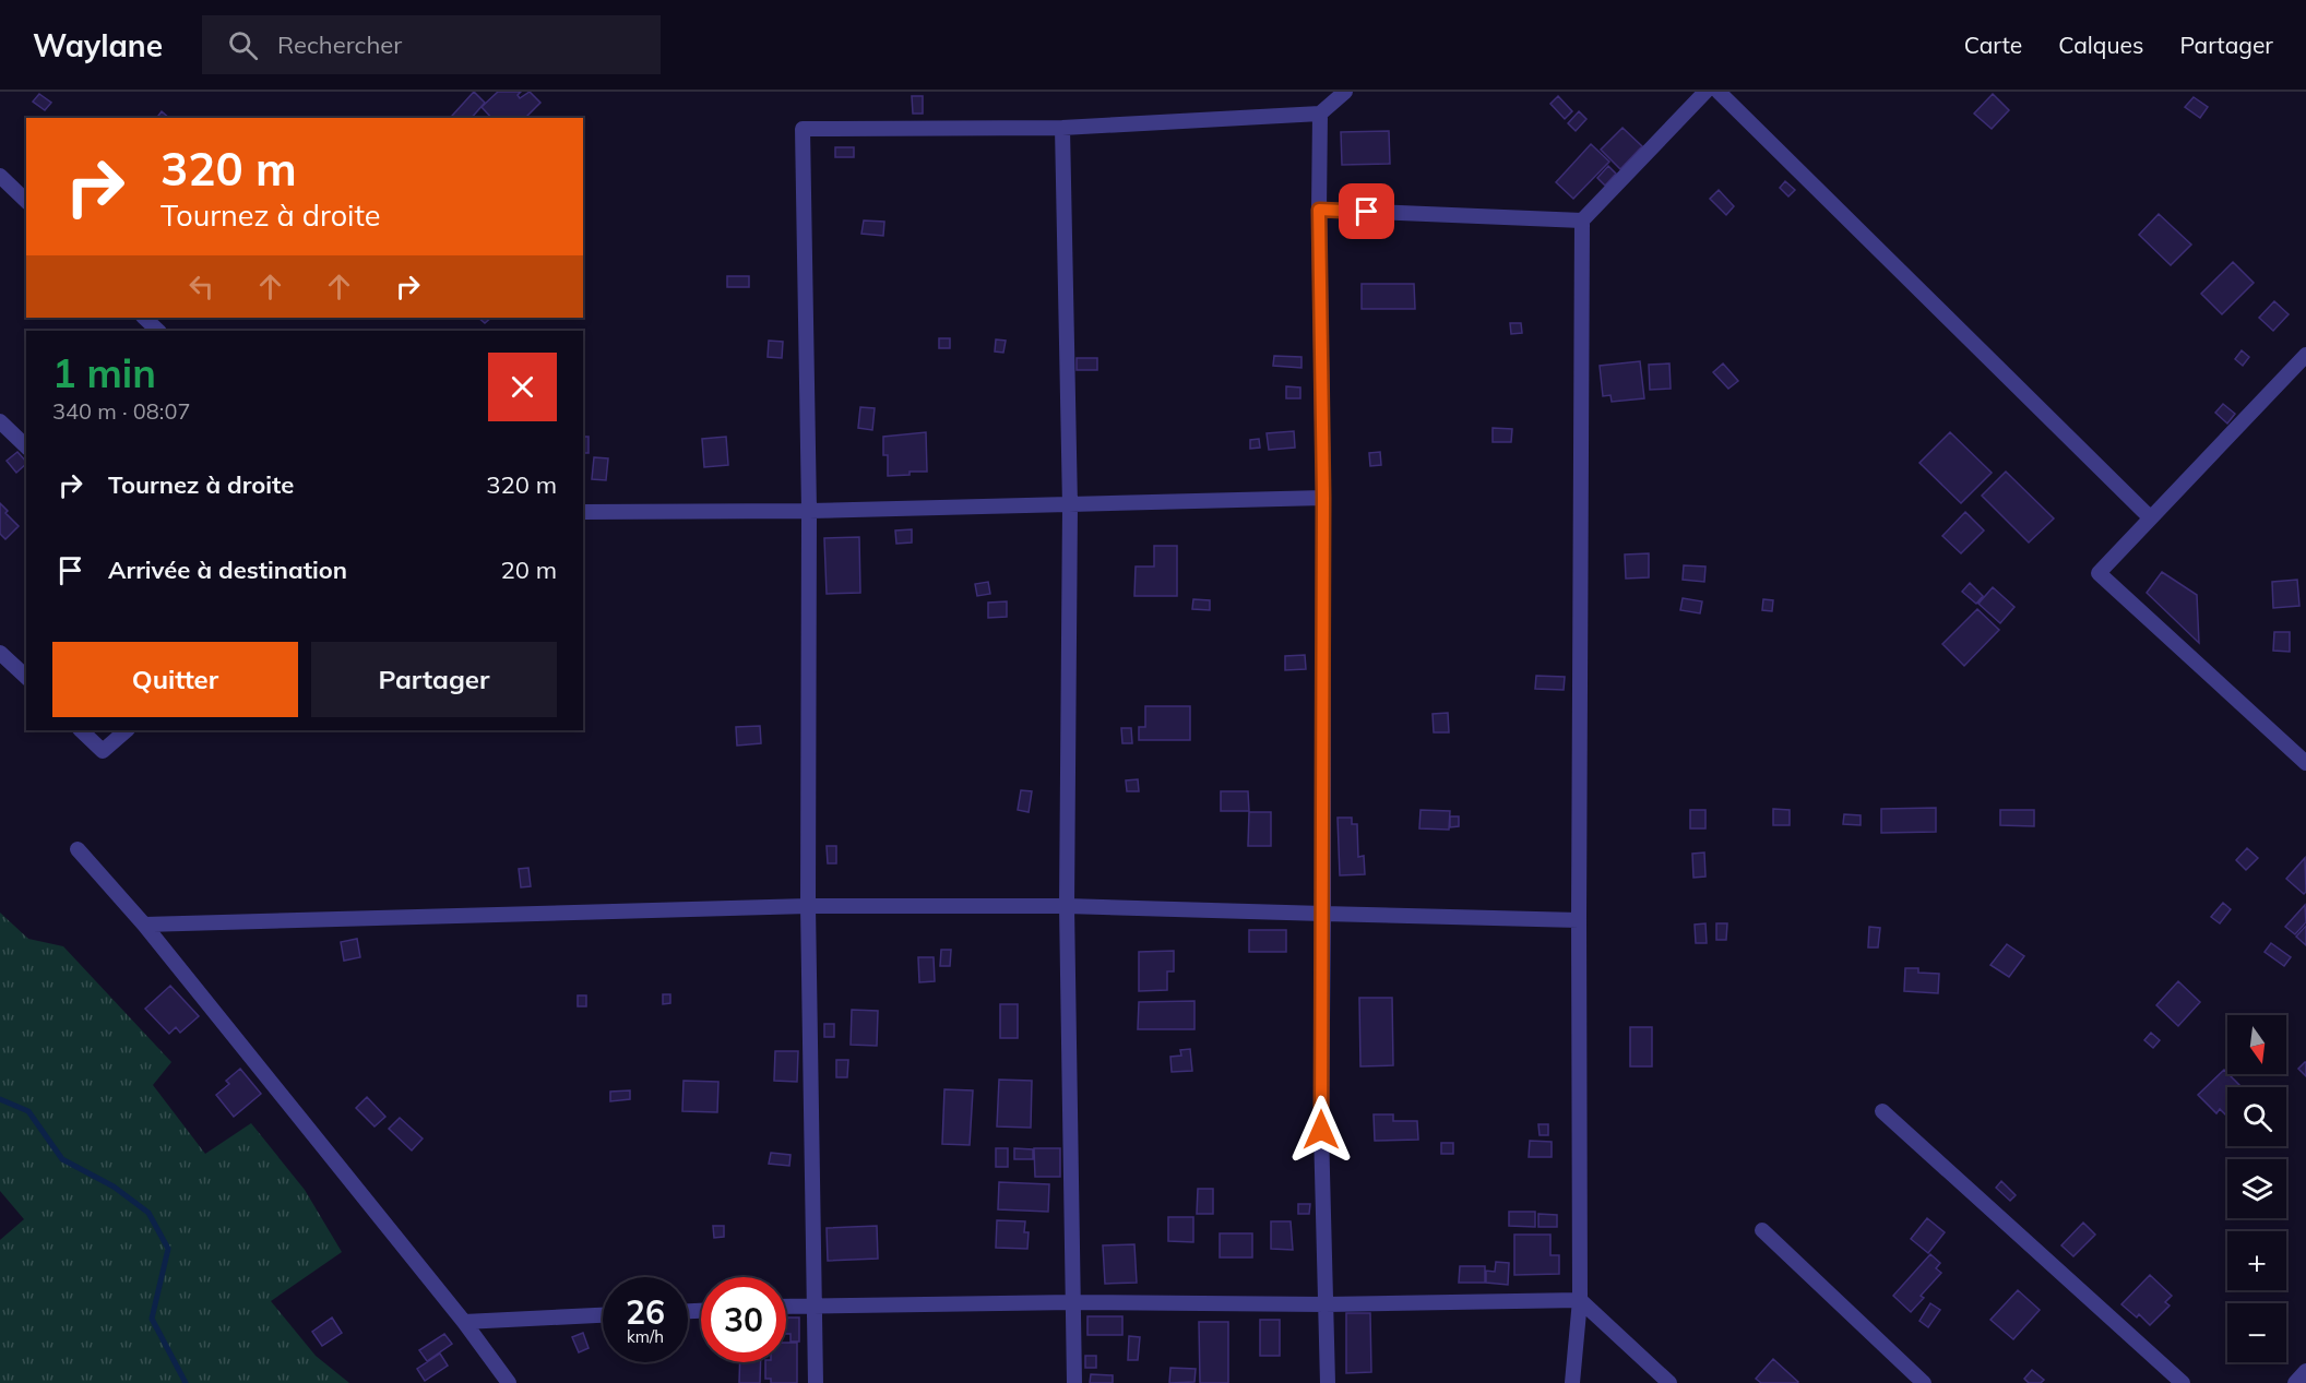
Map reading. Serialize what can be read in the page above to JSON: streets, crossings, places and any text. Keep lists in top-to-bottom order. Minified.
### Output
{"north":"bottom","page":{"header":"Waylane","search":"Rechercher","nav":["Carte","Calques","Partager"],"turn":["320 m","Tournez à droite"],"heading":["1 min","340 m · 08:07"],"list":[{"name":"Tournez à droite","value":"320 m"},{"name":"Arrivée à destination","value":"20 m"}],"buttons":["Quitter","Partager"],"map_buttons":["+","−"],"speed":"26 km/h","limit":"30"}}
